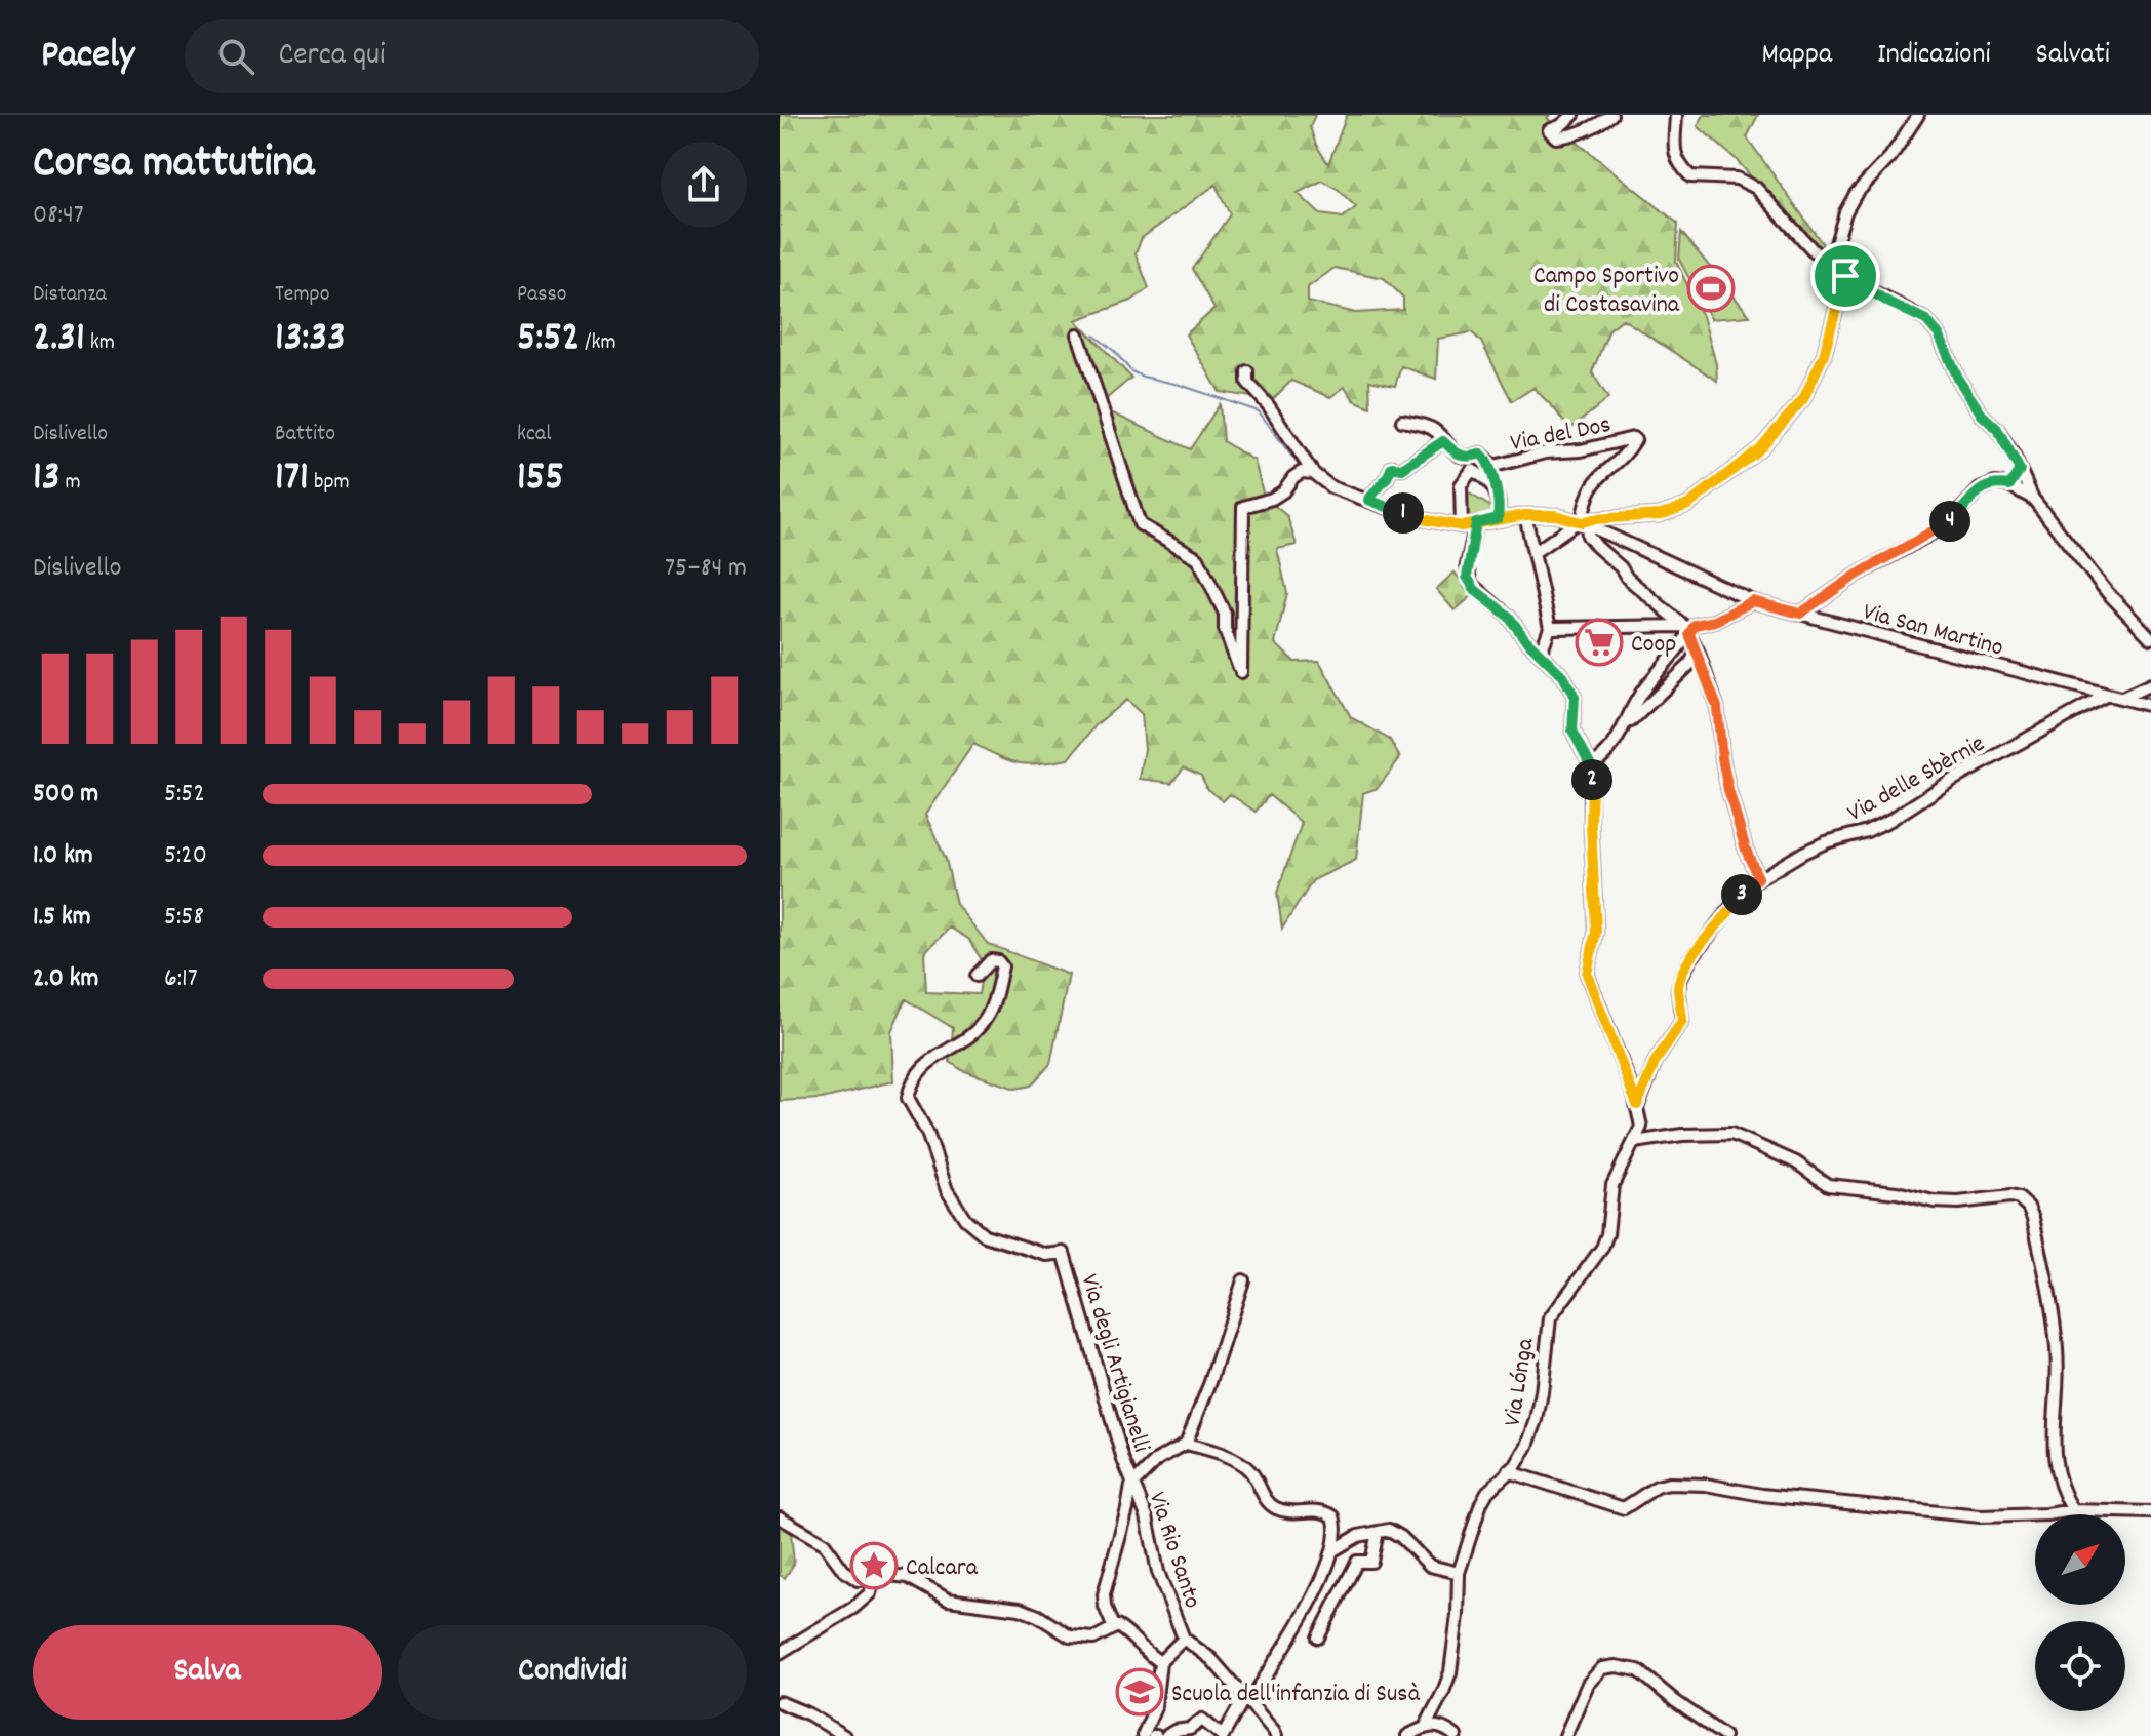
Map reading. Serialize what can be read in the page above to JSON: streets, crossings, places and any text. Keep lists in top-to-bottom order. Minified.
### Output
{"streets":{"street":["Via del Dos","Via San Martino","Via delle Sbèrnie","Via degli Artigianelli","Via Lónga","Via Rio Santo"]},"crossings":[["Via del Dos","Via San Martino"],["Via San Martino","Via delle Sbèrnie"],["Via delle Sbèrnie","Via Lónga"],["Via degli Artigianelli","Via Rio Santo"]],"places":{"sports":["Campo Sportivo di Costasavina"],"supermarket":["Coop"],"place":["Calcara"],"school or university":["Scuola dell'infanzia di Susà"]},"north":"top right","page":{"header":"Pacely","search":"Cerca qui","nav":["Mappa","Indicazioni","Salvati"],"heading":["Corsa mattutina","08:47"],"stats":[["Distanza","2.31 km"],["Tempo","13:33"],["Passo","5:52 /km"],["Dislivello","13 m"],["Battito","171 bpm"],["kcal","155"]],"pins":["1","4","2","3"],"chart":["Dislivello","75–84 m"],"list":[{"name":"500 m","note":"5:52"},{"name":"1.0 km","note":"5:20"},{"name":"1.5 km","note":"5:58"},{"name":"2.0 km","note":"6:17"}],"buttons":["Salva","Condividi"]}}
